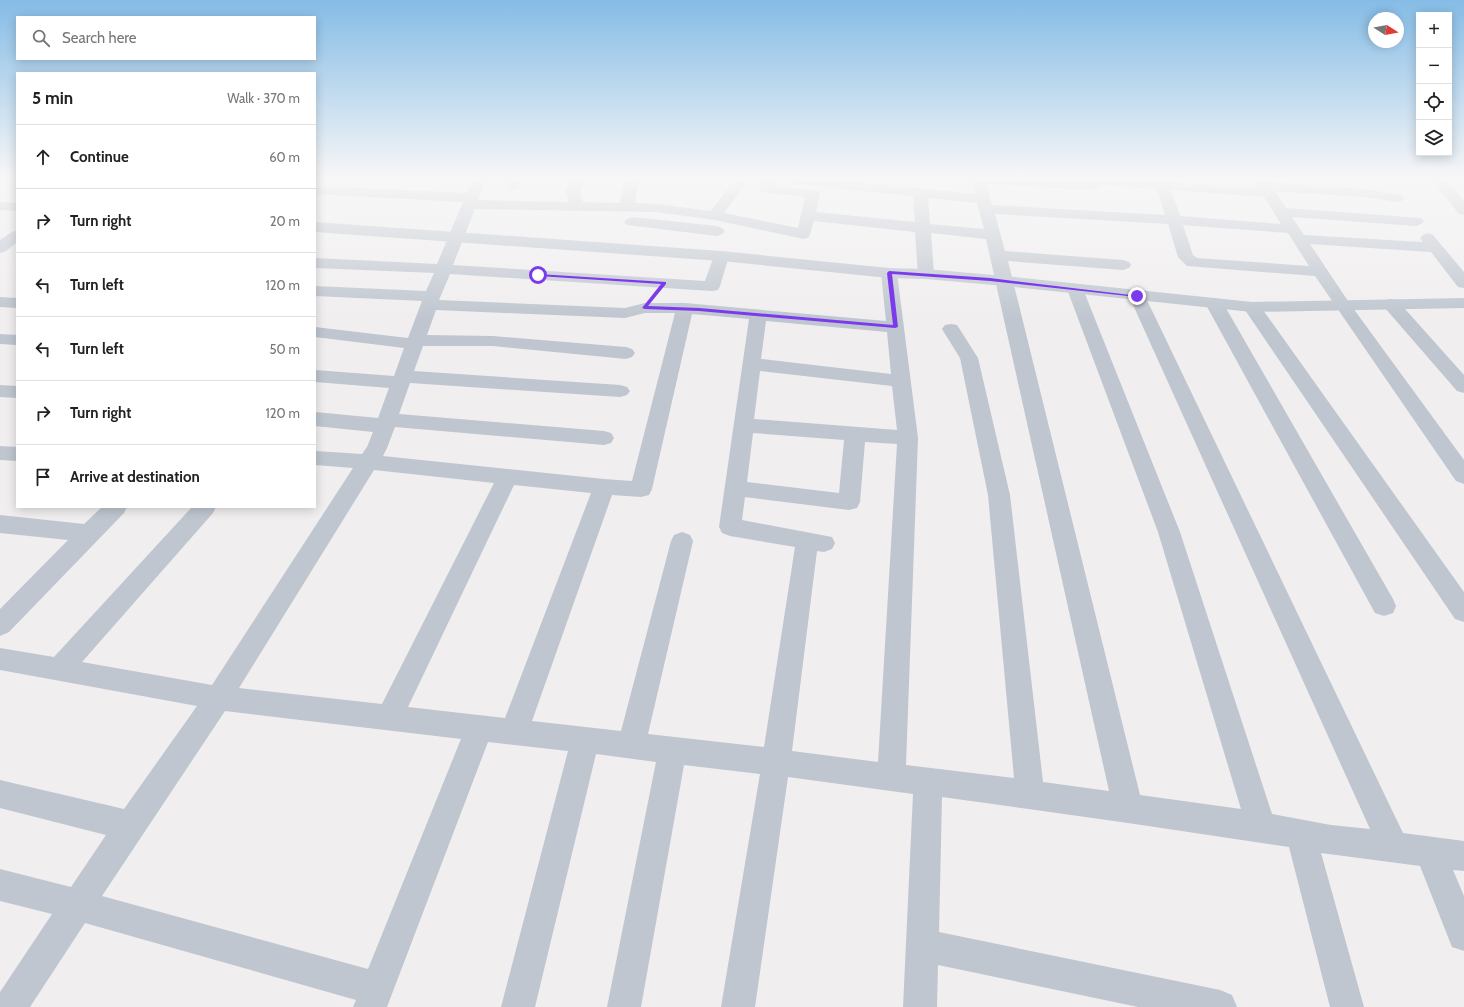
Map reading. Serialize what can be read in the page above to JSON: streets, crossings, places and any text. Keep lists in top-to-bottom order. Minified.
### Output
{"north":"right","page":{"map_buttons":["+","−"],"search":"Search here","heading":["5 min","Walk · 370 m"],"list":[["Continue","60 m"],["Turn right","20 m"],["Turn left","120 m"],["Turn left","50 m"],["Turn right","120 m"],"Arrive at destination"]}}
